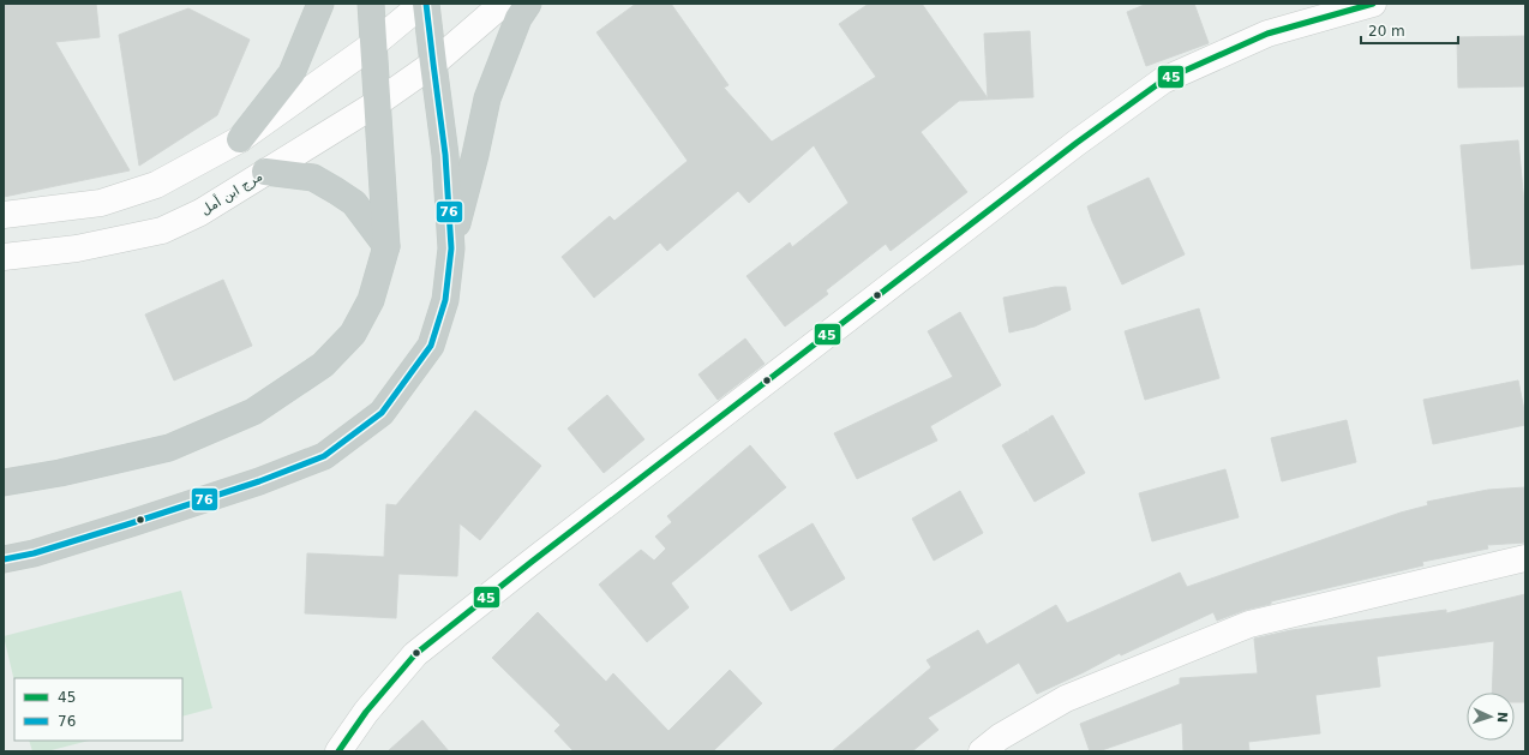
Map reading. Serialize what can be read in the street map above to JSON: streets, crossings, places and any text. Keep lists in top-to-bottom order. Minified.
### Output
{"streets":{"street":["مرج ابن أمل"]},"lines":["transit line 45","transit line 76"],"legend":["45","76"],"scale_bar":"20 m","north":"right"}
